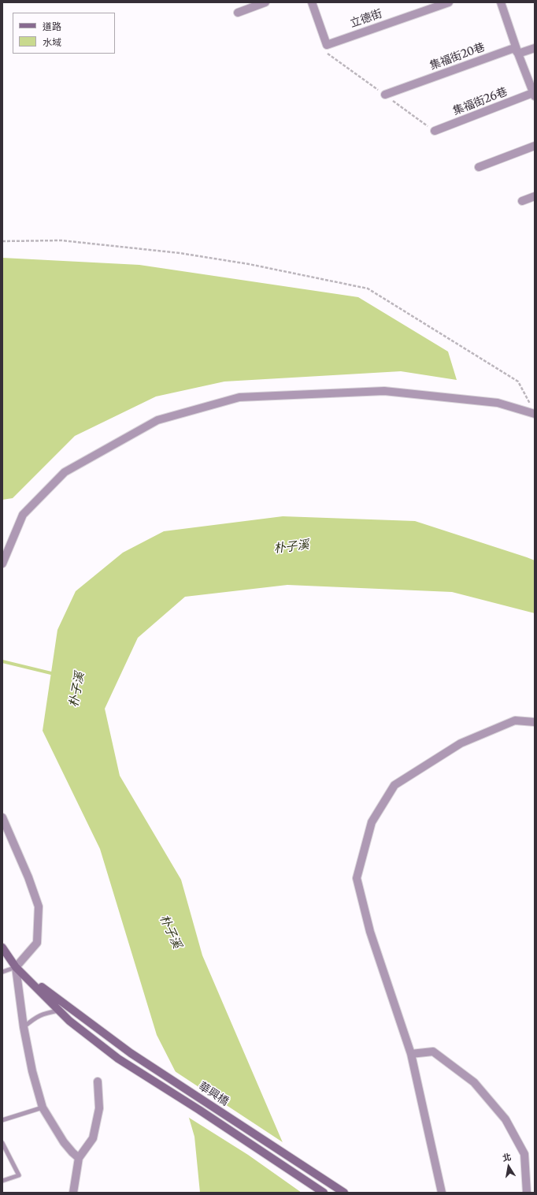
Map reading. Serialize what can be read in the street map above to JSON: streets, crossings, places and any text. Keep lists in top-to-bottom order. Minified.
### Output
{"streets":{"street":["立德街","集福街20巷","集福街26巷","華興橋"]},"water":["朴子溪"],"legend":["道路","水域"],"north":"top"}
